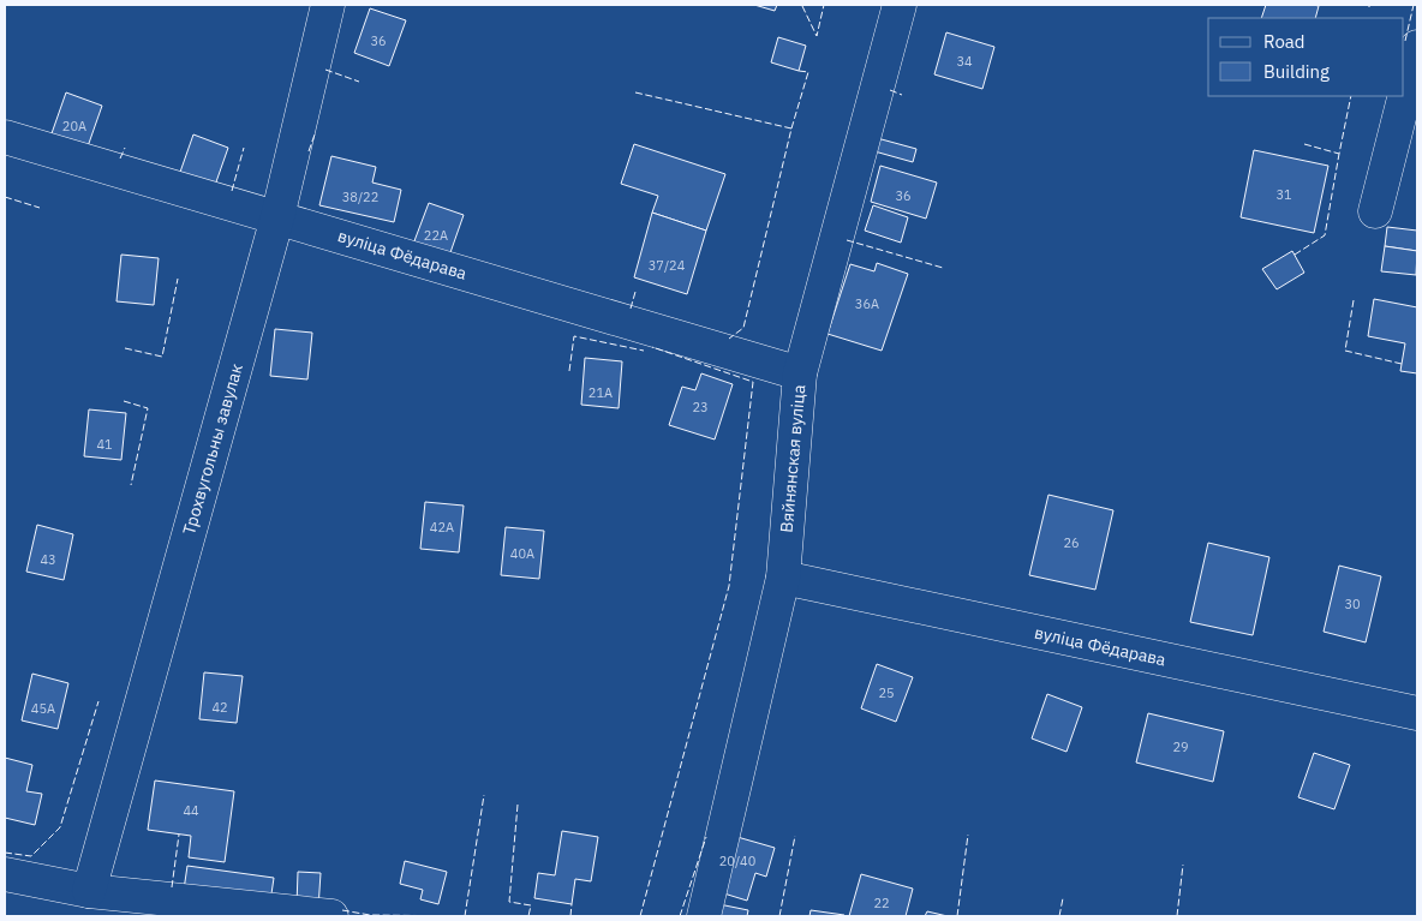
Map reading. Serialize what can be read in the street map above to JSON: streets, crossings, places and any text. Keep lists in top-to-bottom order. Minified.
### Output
{"streets":{"street":["вуліца Фёдарава","Трохвугольны завулак","Вяйнянская вуліца"]},"crossings":[["вуліца Фёдарава","Трохвугольны завулак"],["вуліца Фёдарава","Вяйнянская вуліца"]],"house_numbers":["36","34","20А","31","36","38/22","22А","37/24","36А","21А","23","41","42А","26","40А","43","30","25","42","45А","29","44","20/40","22"],"legend":["Road","Building"]}
